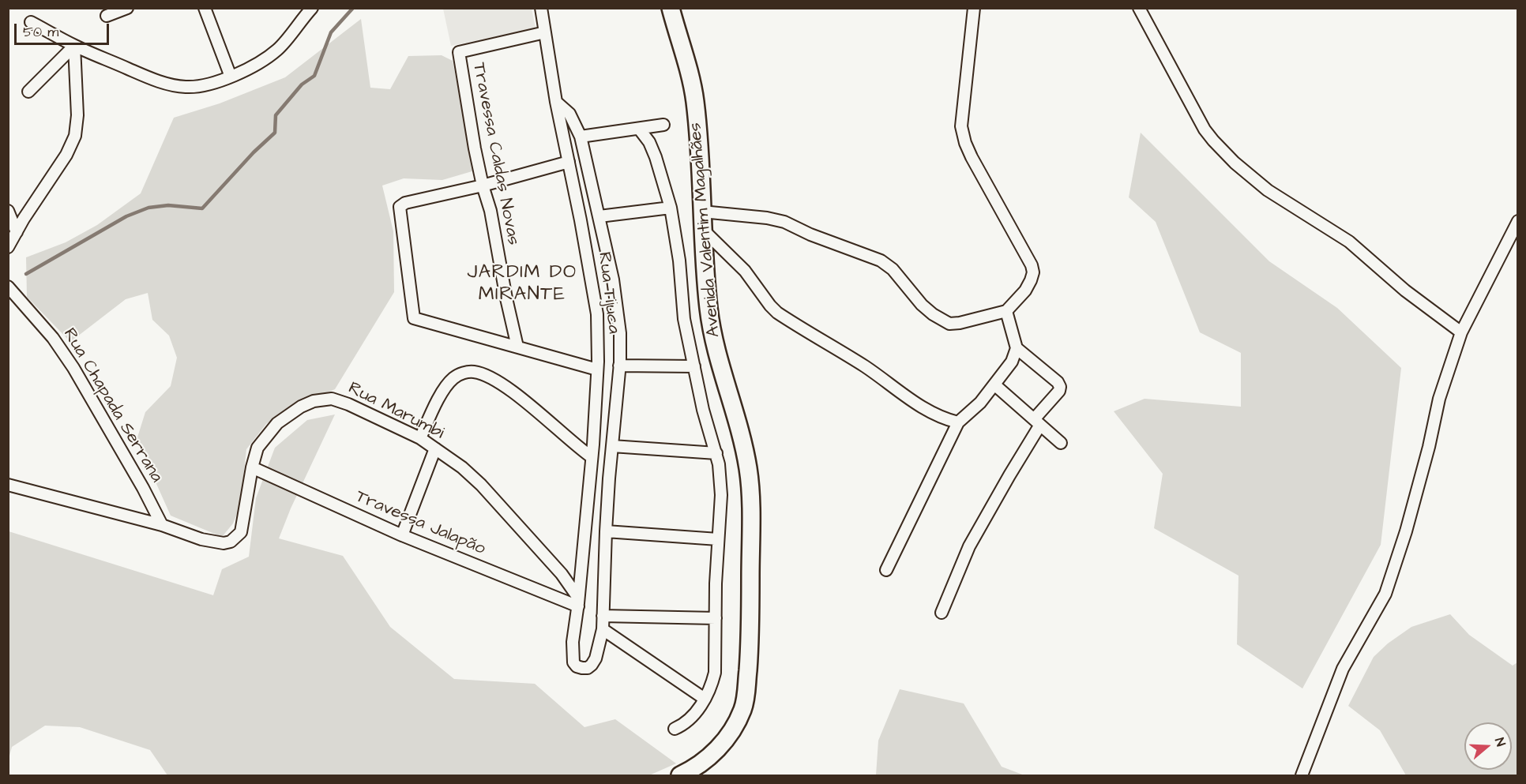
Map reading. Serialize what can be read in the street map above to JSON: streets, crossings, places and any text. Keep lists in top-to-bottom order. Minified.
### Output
{"streets":{"main road":["Avenida Valentim Magalhães"],"street":["Travessa Caldas Novas","Rua Tijuca","Rua Chapada Serrana","Rua Marumbi","Travessa Jalapão"]},"crossings":[["Travessa Caldas Novas","Rua Tijuca"],["Rua Tijuca","Rua Marumbi"],["Rua Tijuca","Travessa Jalapão"],["Rua Chapada Serrana","Rua Marumbi"],["Rua Marumbi","Travessa Jalapão"]],"districts":["JARDIM DO MIRANTE"],"scale_bar":"50 m","north":"right"}
